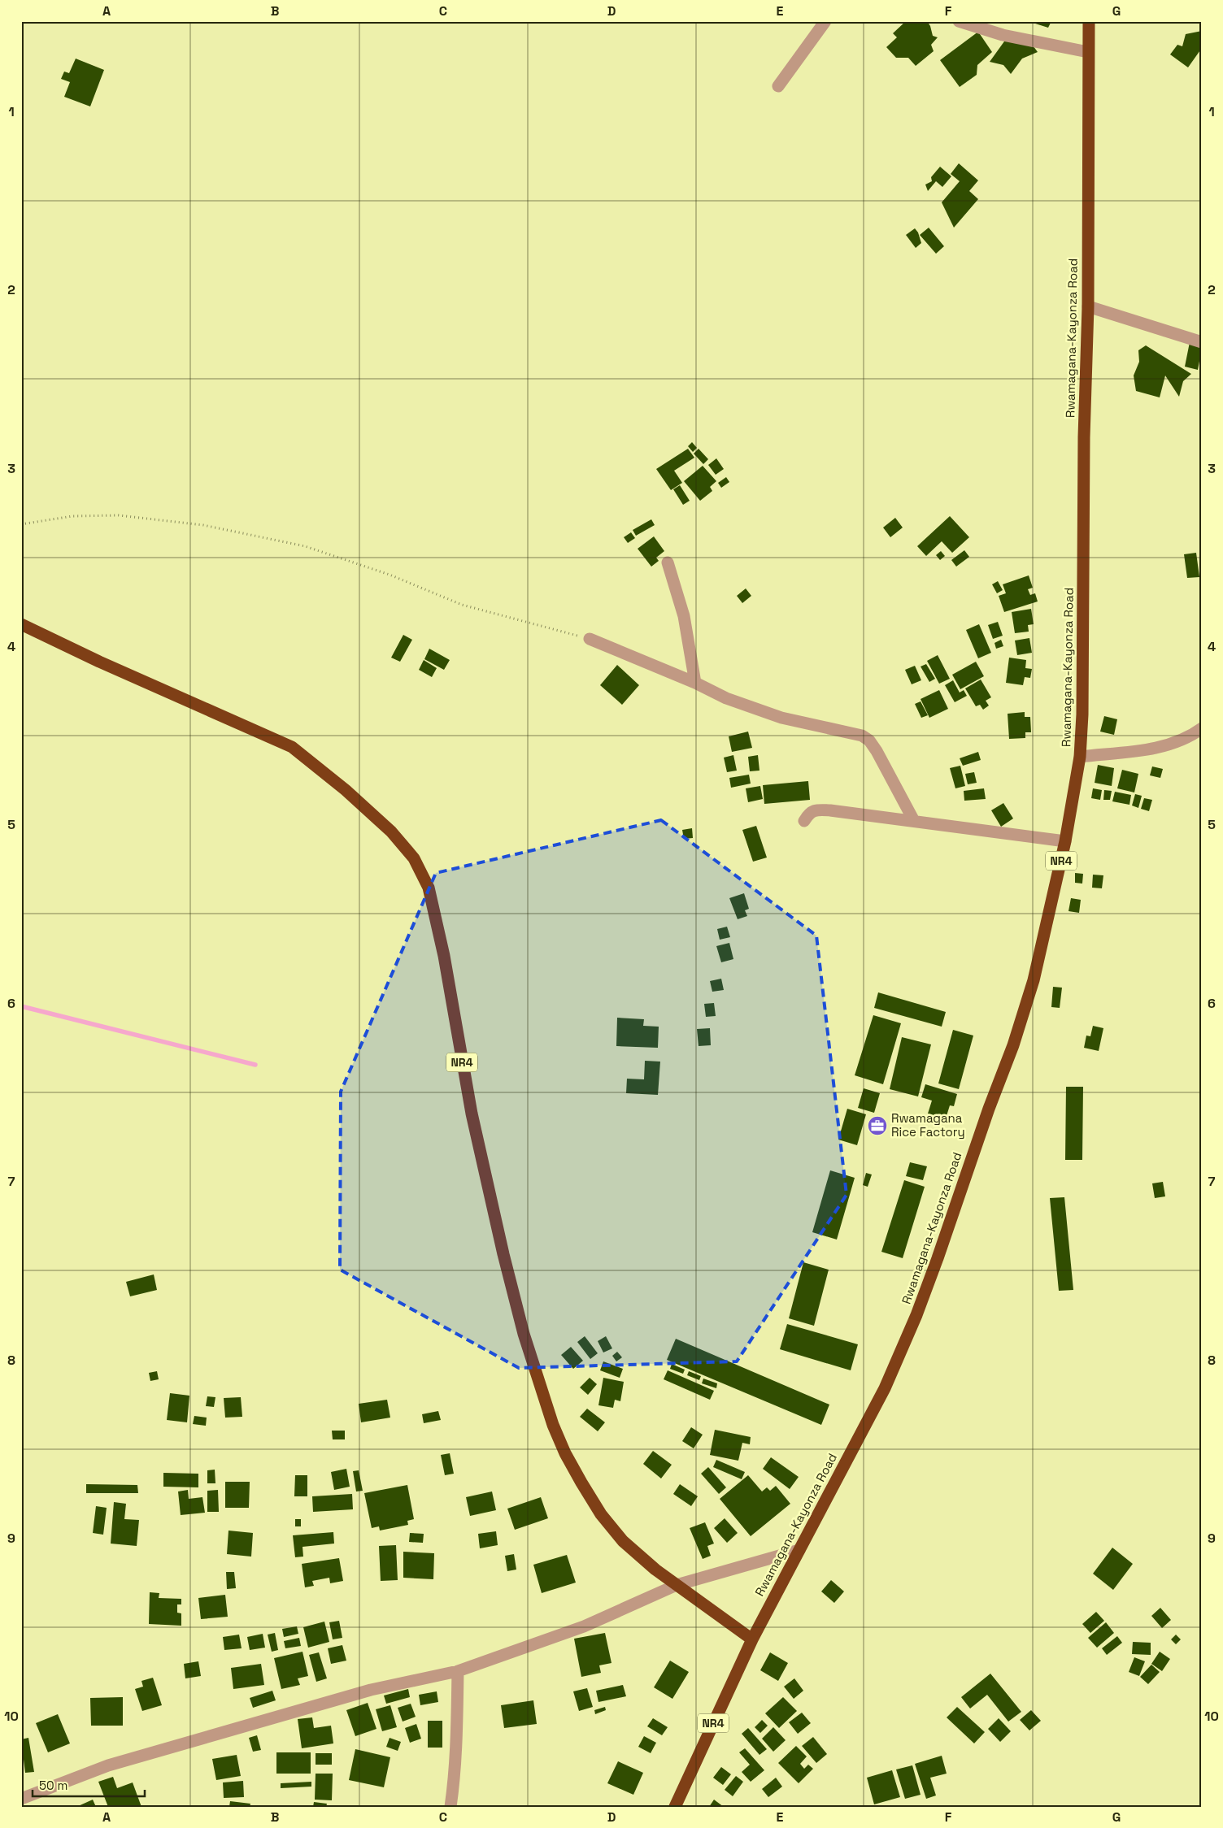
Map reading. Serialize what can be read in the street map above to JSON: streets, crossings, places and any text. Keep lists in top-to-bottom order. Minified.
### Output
{"streets":{"highway":["Rwamagana-Kayonza Road","NR4"]},"crossings":[["Rwamagana-Kayonza Road","NR4"]],"places":{"office":["Rwamagana Rice Factory"]},"scale_bar":"50 m","grid":{"columns":["A","B","C","D","E","F","G"],"rows":["1","2","3","4","5","6","7","8","9","10"]}}
